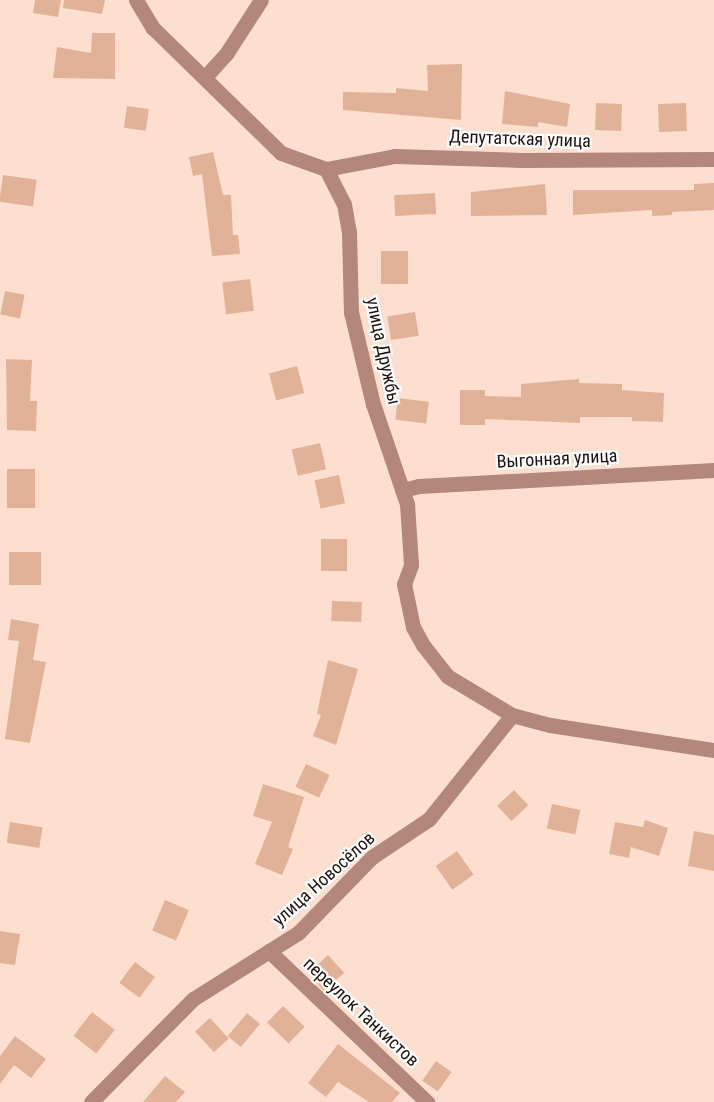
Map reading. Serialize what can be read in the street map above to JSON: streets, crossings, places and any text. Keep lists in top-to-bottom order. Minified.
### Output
{"streets":{"street":["Депутатская улица","улица Дружбы","Выгонная улица","улица Новосёлов","переулок Танкистов"]},"crossings":[["Депутатская улица","улица Дружбы"],["улица Дружбы","Выгонная улица"],["улица Дружбы","улица Новосёлов"],["улица Новосёлов","переулок Танкистов"]]}
